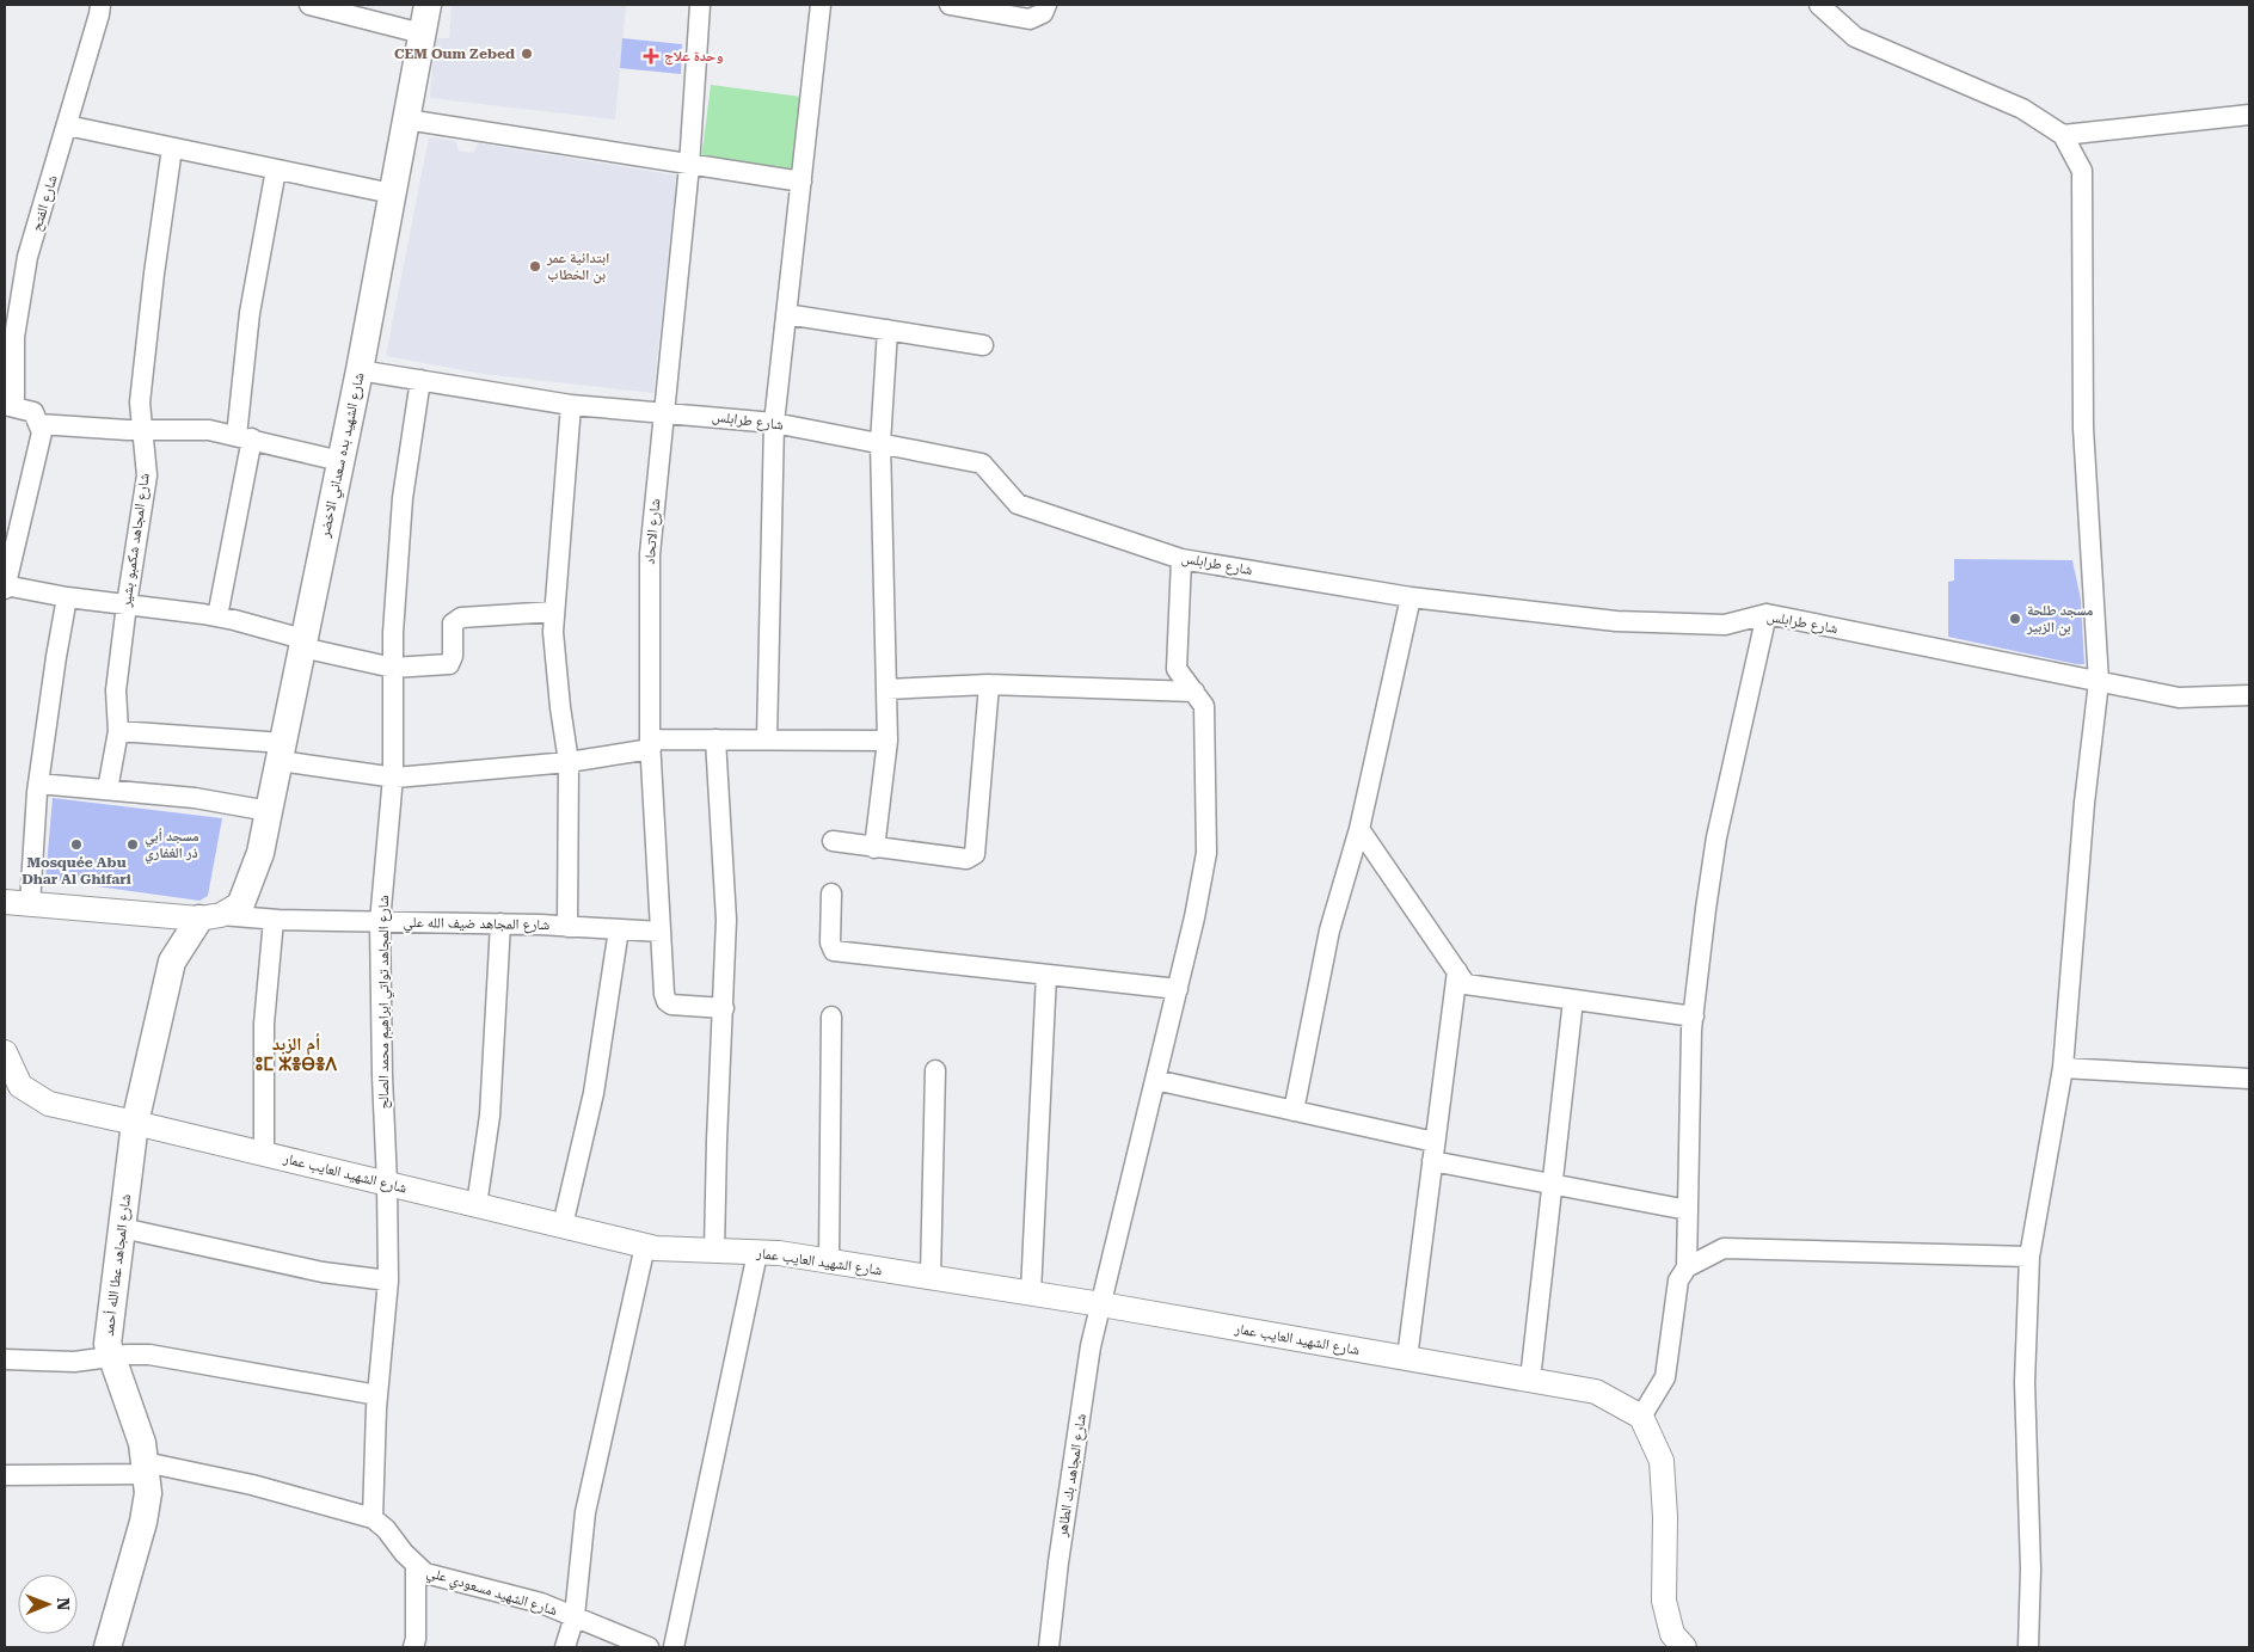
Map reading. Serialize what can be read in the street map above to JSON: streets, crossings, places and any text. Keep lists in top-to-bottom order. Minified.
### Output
{"streets":{"main road":["شارع الشهيد بده سعداني الاخضر","شارع المجاهد عطا الله أحمد"],"street":["شارع الفتح","شارع طرابلس","شارع الاتحاد","شارع المجاهد شكمبو بشير","شارع المجاهد ضيف الله علي","شارع المجاهد تواتي ابراهيم محمد الصالح","شارع الشهيد العايب عمار","شارع المجاهد بك الطاهر","شارع الشهيد مسعودي علي"]},"crossings":[["شارع طرابلس","شارع الشهيد بده سعداني الاخضر"],["شارع طرابلس","شارع الاتحاد"],["شارع طرابلس","شارع المجاهد تواتي ابراهيم محمد الصالح"],["شارع طرابلس","شارع المجاهد بك الطاهر"],["شارع الشهيد بده سعداني الاخضر","شارع المجاهد ضيف الله علي"],["شارع الشهيد بده سعداني الاخضر","شارع المجاهد عطا الله أحمد"],["شارع الاتحاد","شارع المجاهد ضيف الله علي"],["شارع المجاهد ضيف الله علي","شارع المجاهد تواتي ابراهيم محمد الصالح"],["شارع المجاهد ضيف الله علي","شارع المجاهد عطا الله أحمد"],["شارع المجاهد تواتي ابراهيم محمد الصالح","شارع الشهيد العايب عمار"],["شارع المجاهد تواتي ابراهيم محمد الصالح","شارع الشهيد مسعودي علي"],["شارع الشهيد العايب عمار","شارع المجاهد عطا الله أحمد"],["شارع الشهيد العايب عمار","شارع المجاهد بك الطاهر"],["شارع المجاهد عطا الله أحمد","شارع الشهيد مسعودي علي"]],"districts":["أم الزبد ⵓⵎ ⵣⴻⴱⴻⴷ"],"places":{"other":["CEM Oum Zebed","ابتدائية عمر بن الخطاب","مسجد طلحة بن الزبير","Mosquée Abu Dhar Al Ghifari","مسجد أبي ذر الغفاري"],"health":["وحدة علاج"]},"north":"right"}
